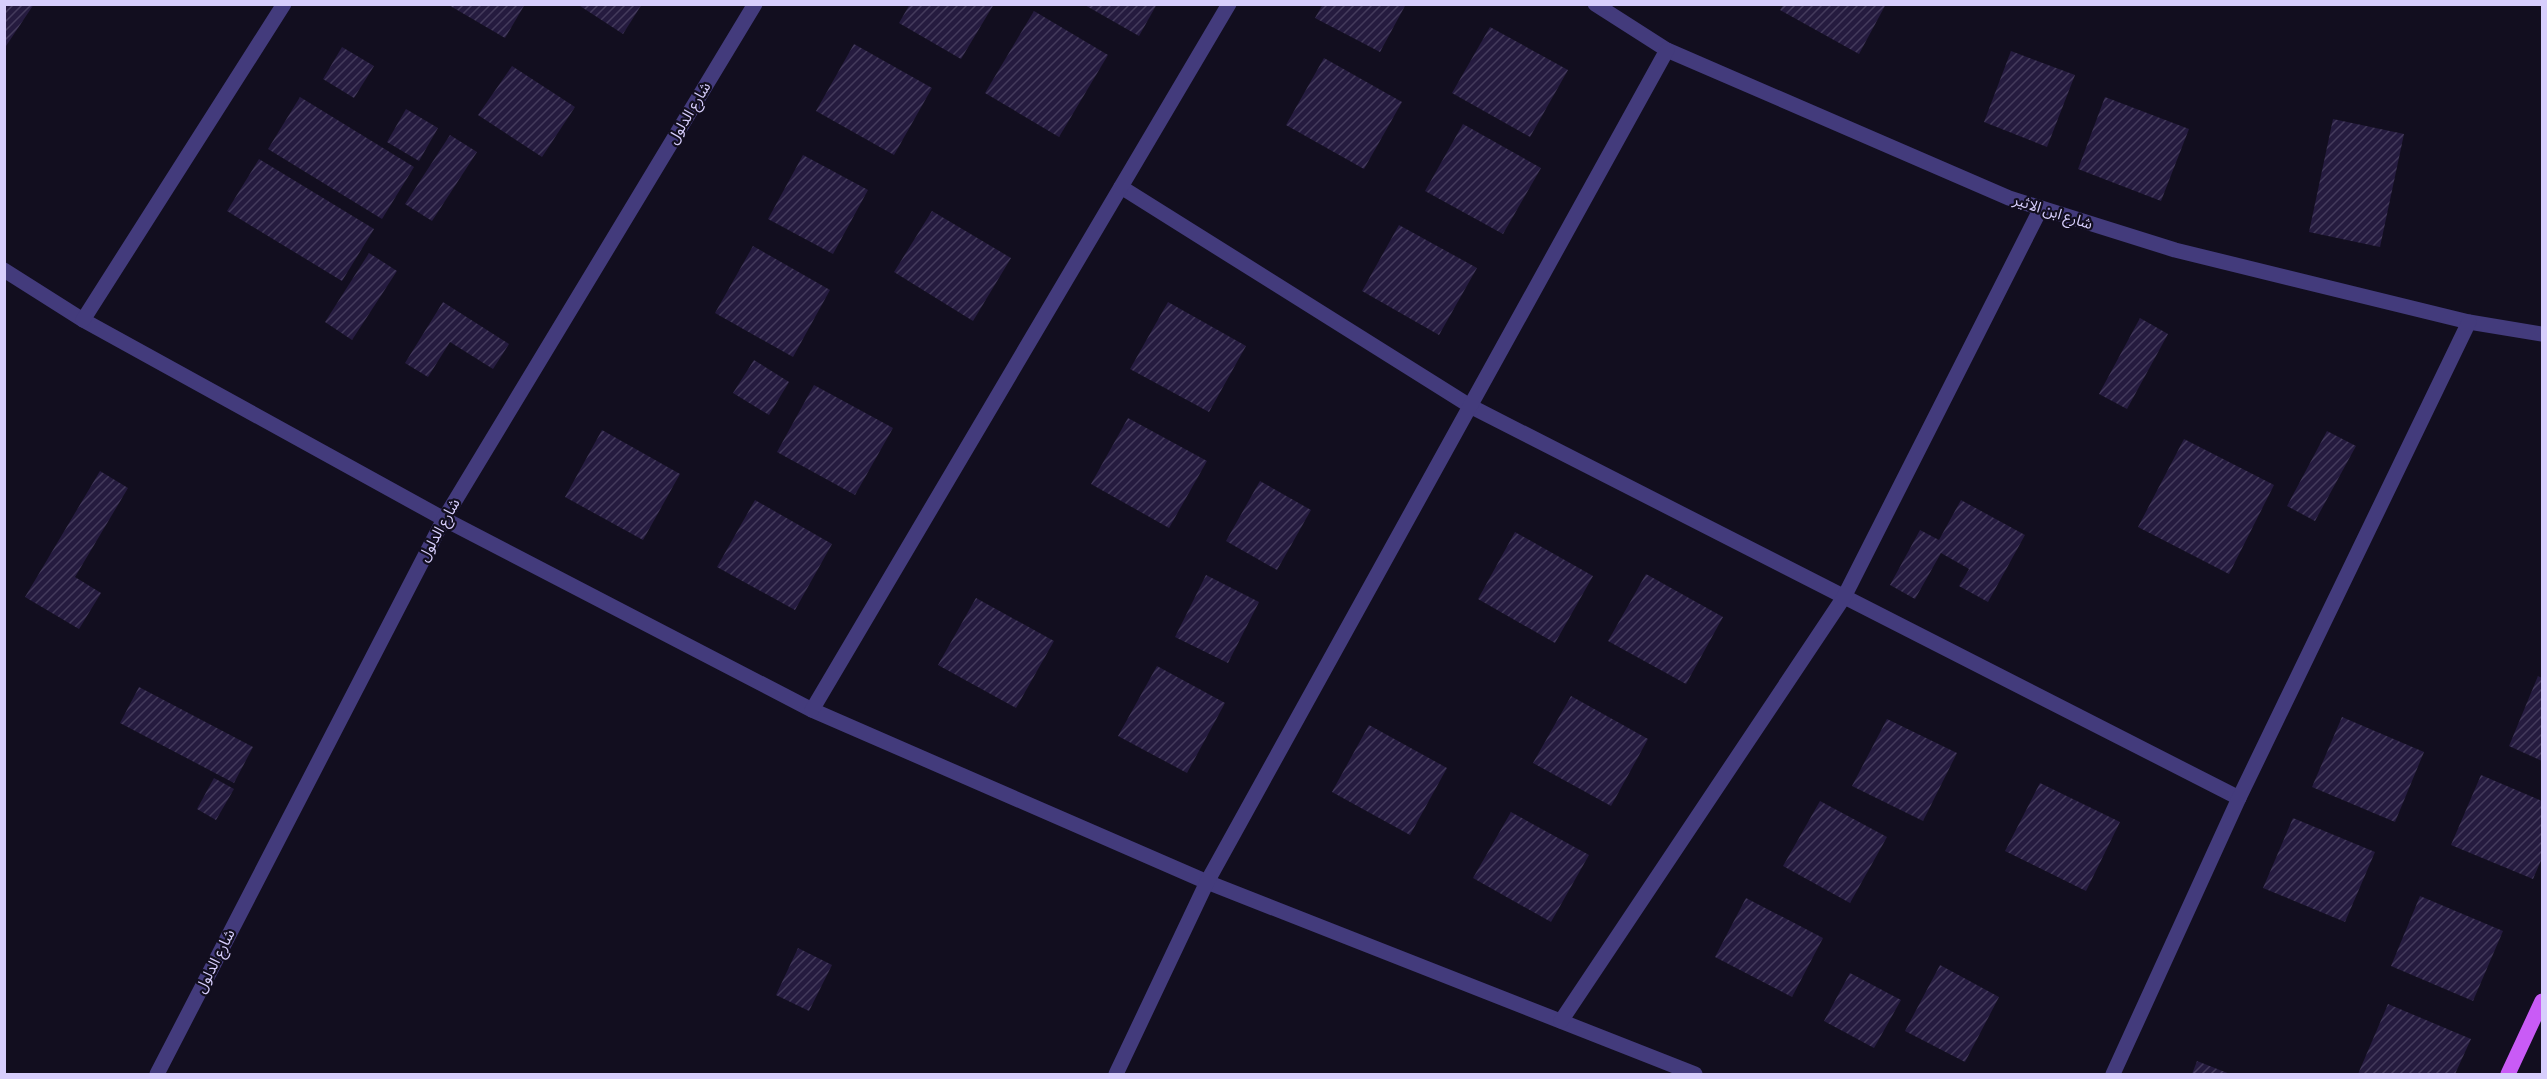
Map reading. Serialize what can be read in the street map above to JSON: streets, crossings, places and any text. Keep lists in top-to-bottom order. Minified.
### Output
{"streets":{"street":["شارع الدلول","شارع ابن الاثير"]}}
